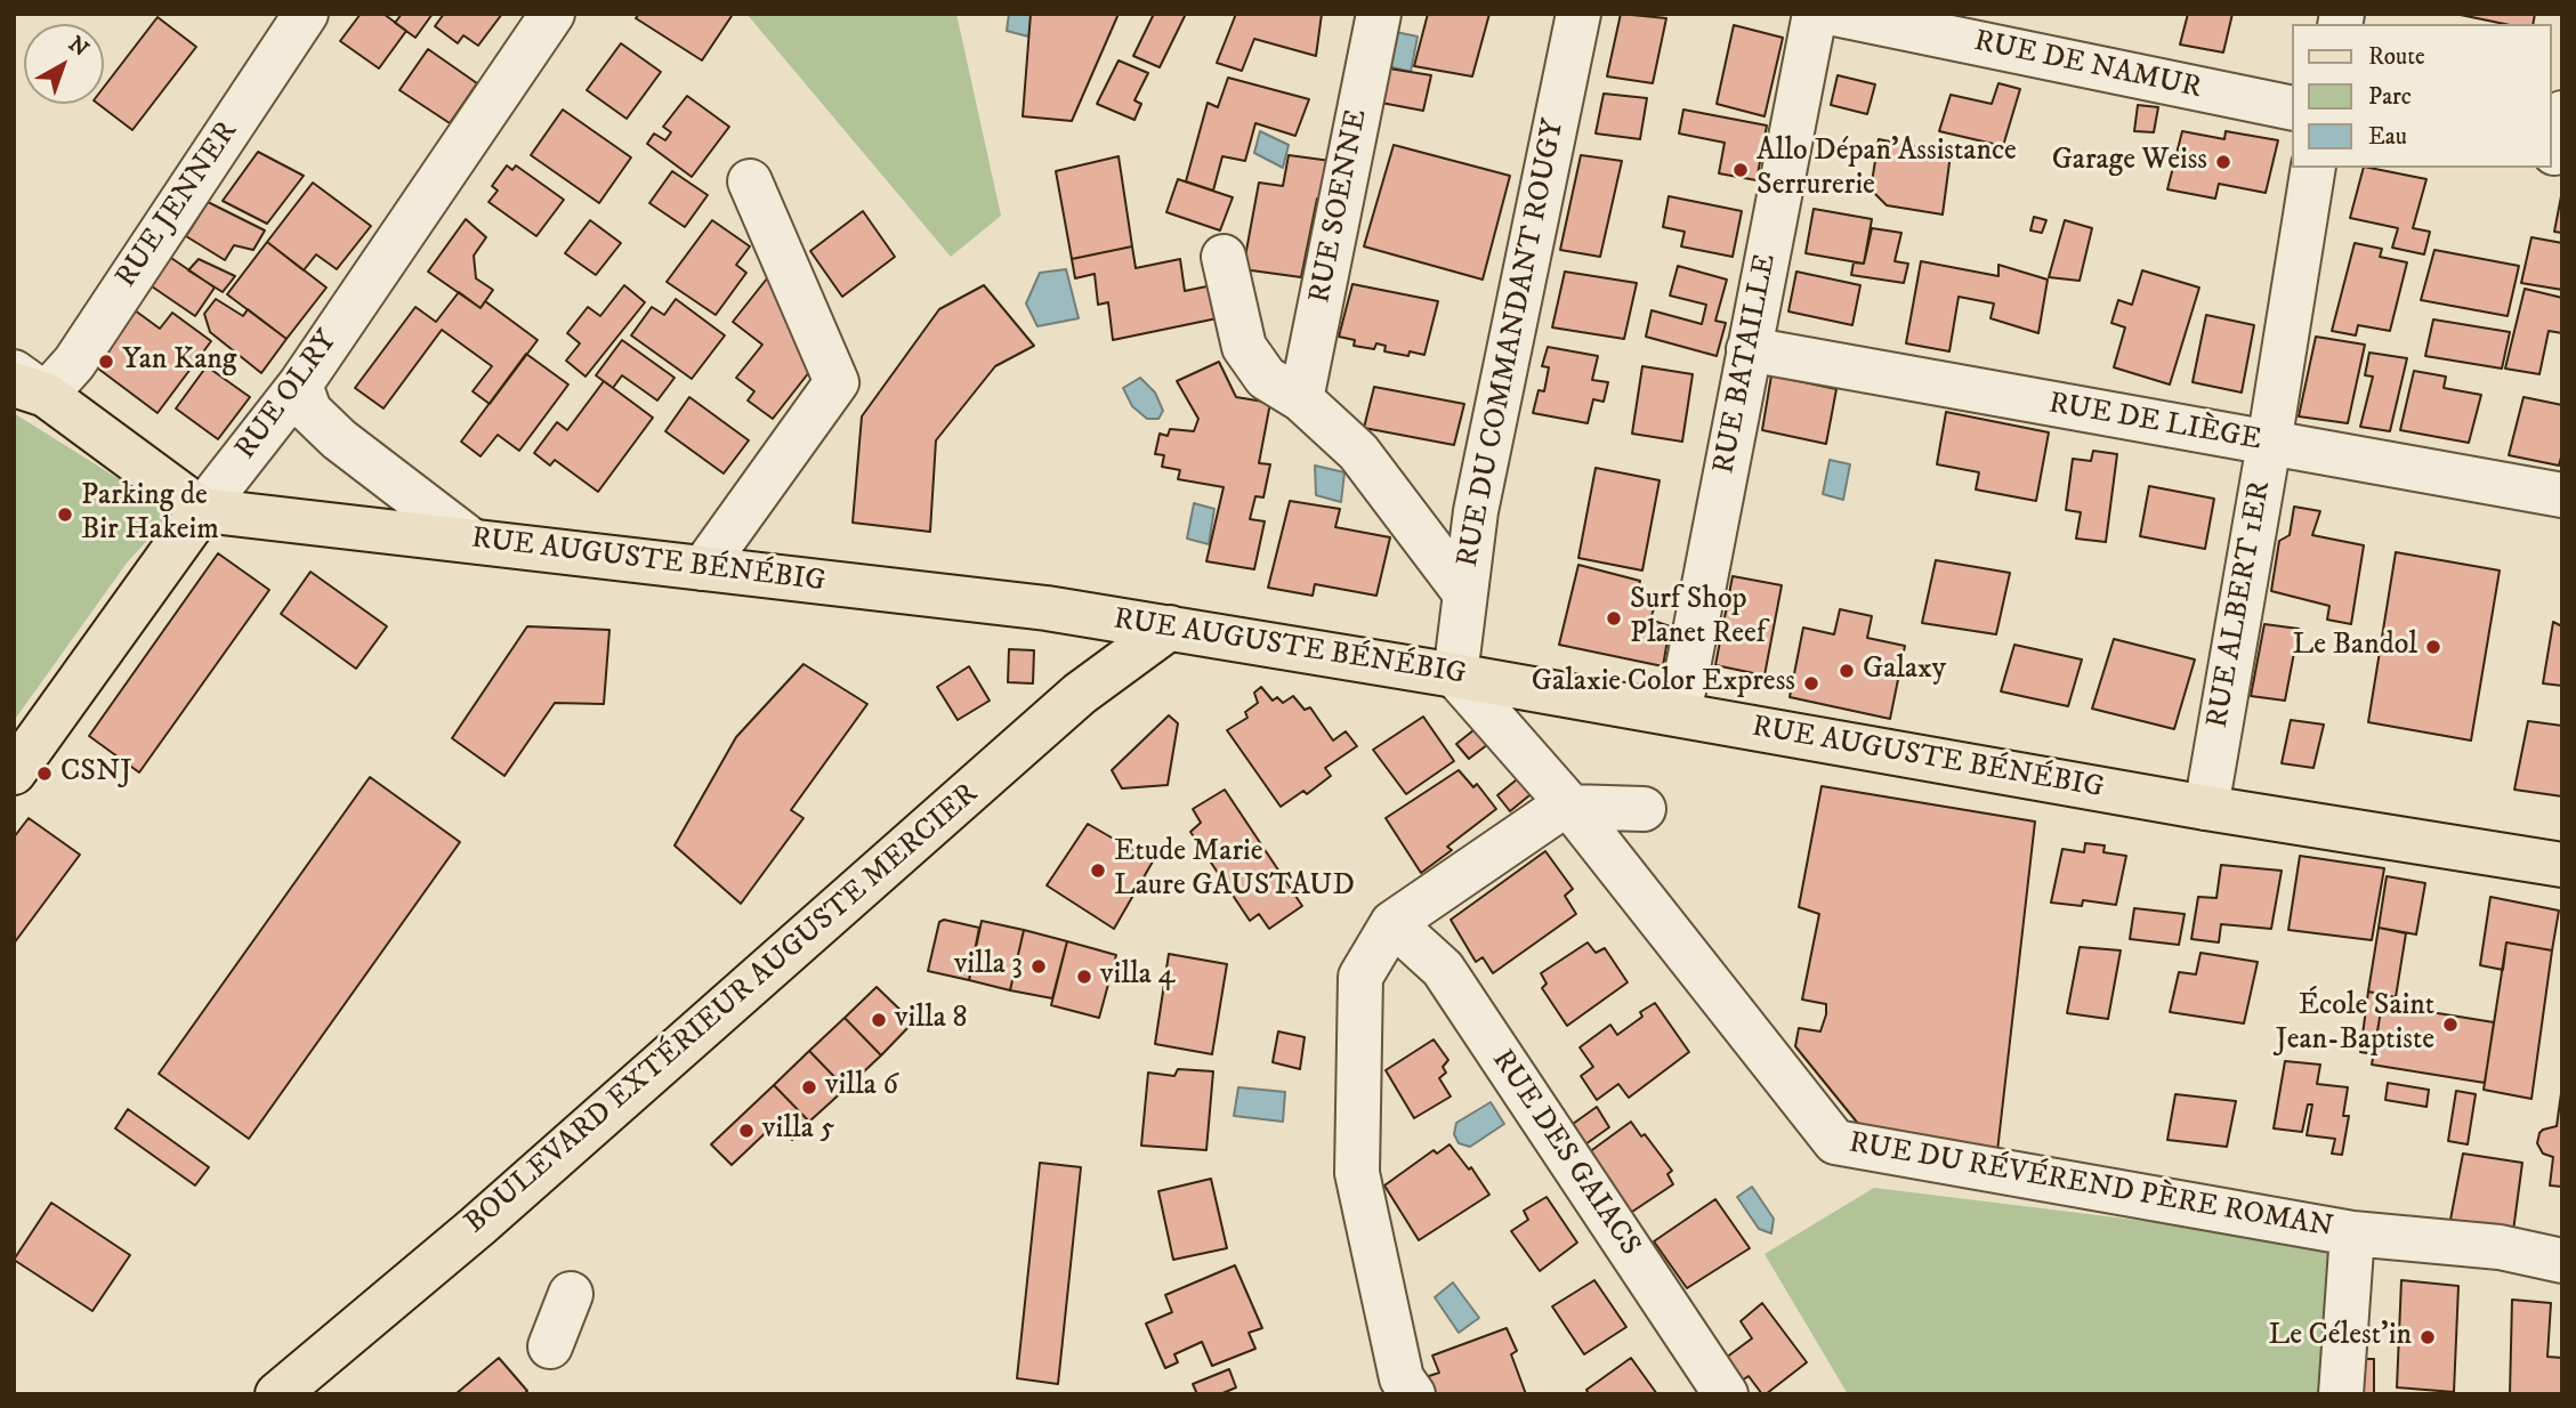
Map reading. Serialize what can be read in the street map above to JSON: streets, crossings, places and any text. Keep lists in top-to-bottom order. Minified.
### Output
{"streets":{"main road":["RUE OLRY","RUE AUGUSTE BÉNÉBIG","BOULEVARD EXTÉRIEUR AUGUSTE MERCIER"],"street":["RUE DE NAMUR","RUE JENNER","RUE SOENNE","RUE DU COMMANDANT ROUGY","RUE BATAILLE","RUE DE LIÈGE","RUE ALBERT 1ER","RUE DES GAIACS","RUE DU RÉVÉREND PÈRE ROMAN"]},"crossings":[["RUE DU COMMANDANT ROUGY","RUE AUGUSTE BÉNÉBIG"],["RUE DU COMMANDANT ROUGY","RUE DU RÉVÉREND PÈRE ROMAN"],["RUE BATAILLE","RUE DE LIÈGE"],["RUE BATAILLE","RUE AUGUSTE BÉNÉBIG"],["RUE OLRY","RUE AUGUSTE BÉNÉBIG"],["RUE DE LIÈGE","RUE ALBERT 1ER"],["RUE AUGUSTE BÉNÉBIG","RUE ALBERT 1ER"],["RUE AUGUSTE BÉNÉBIG","BOULEVARD EXTÉRIEUR AUGUSTE MERCIER"],["RUE AUGUSTE BÉNÉBIG","RUE DU RÉVÉREND PÈRE ROMAN"]],"places":["Garage Weiss","Allo Dépan'Assistance Serrurerie","Yan Kang","Parking de Bir Hakeim","Surf Shop Planet Reef","Le Bandol","Galaxy","Galaxie Color Express","CSNJ","Etude Marie Laure GAUSTAUD","villa 3","villa 4","villa 8","École Saint Jean-Baptiste","villa 6","villa 5","Le Célest'in"],"legend":["Route","Parc","Eau"],"north":"top right"}
